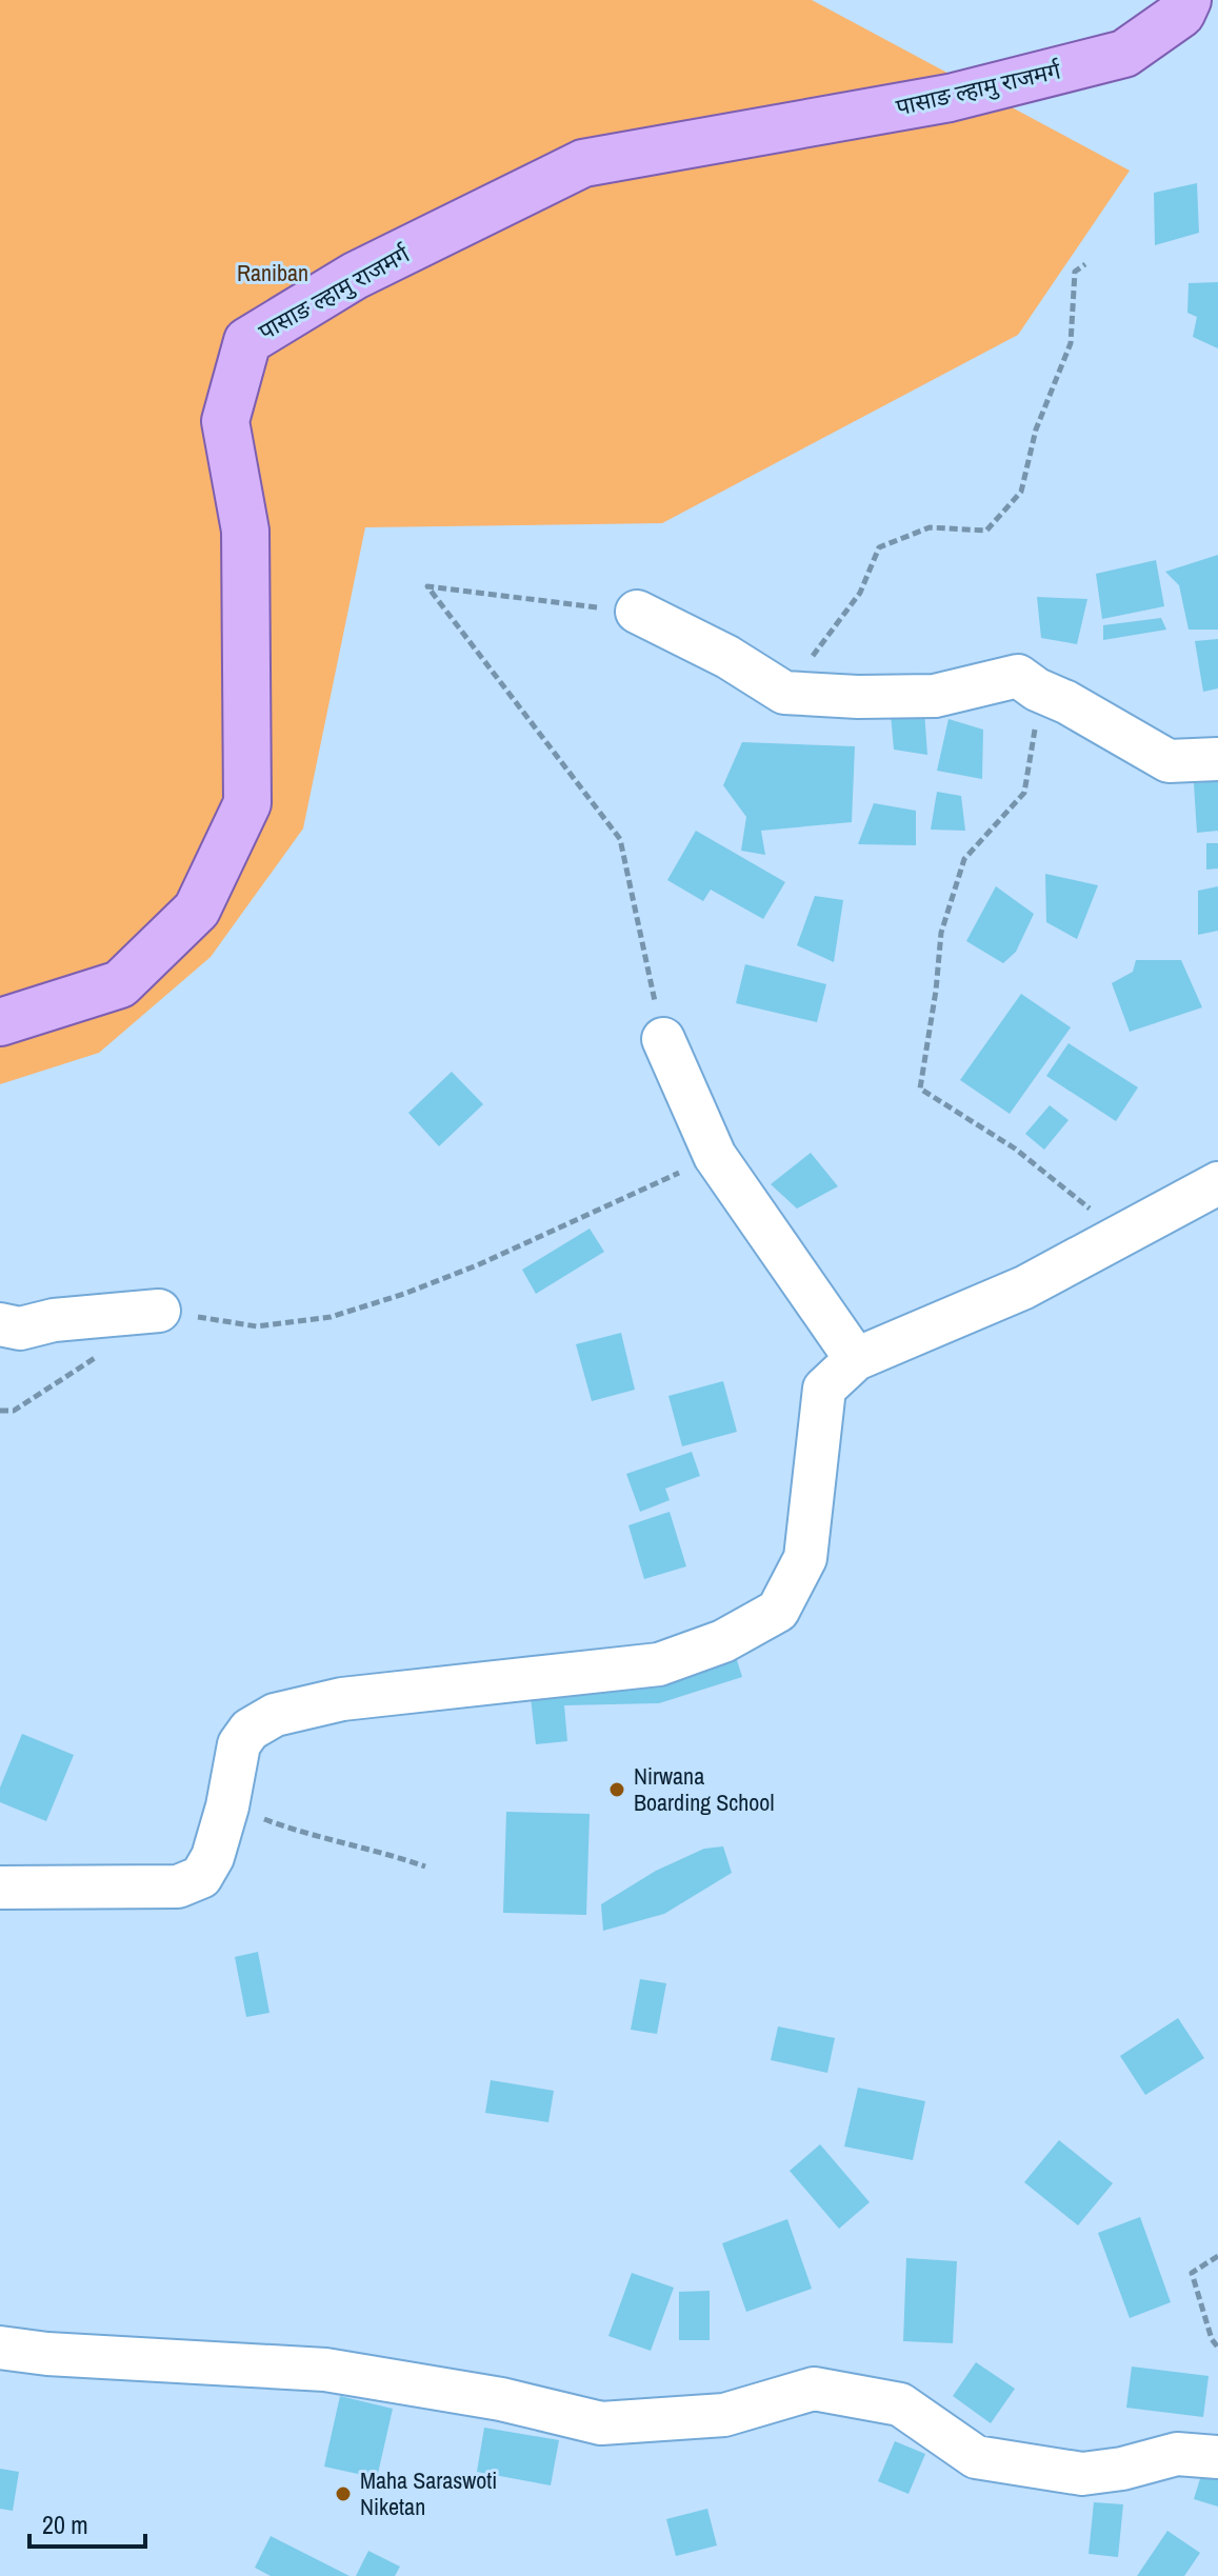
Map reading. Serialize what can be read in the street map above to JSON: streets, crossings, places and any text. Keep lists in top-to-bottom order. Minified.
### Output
{"streets":{"main road":["पासाङ ल्हामु राजमर्ग"]},"parks":["Raniban"],"places":["Nirwana Boarding School","Maha Saraswoti Niketan"],"scale_bar":"20 m"}
